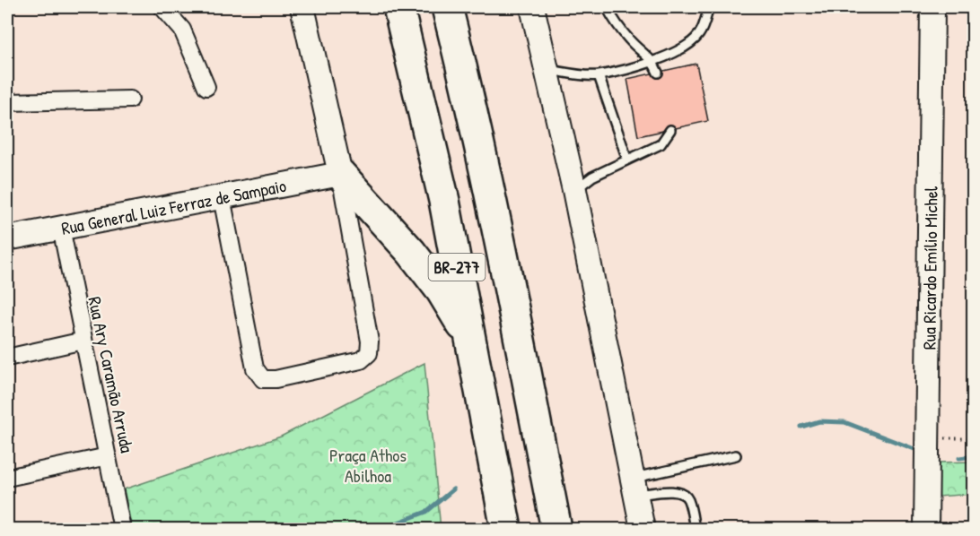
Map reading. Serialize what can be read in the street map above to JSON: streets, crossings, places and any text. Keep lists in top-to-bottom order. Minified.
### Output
{"streets":{"highway":["BR-277"],"street":["Rua General Luiz Ferraz de Sampaio","Rua Ricardo Emílio Michel","Rua Ary Caramão Arruda"]},"crossings":[["Rua General Luiz Ferraz de Sampaio","Rua Ary Caramão Arruda"]],"parks":["Praça Athos Abilhoa"]}
